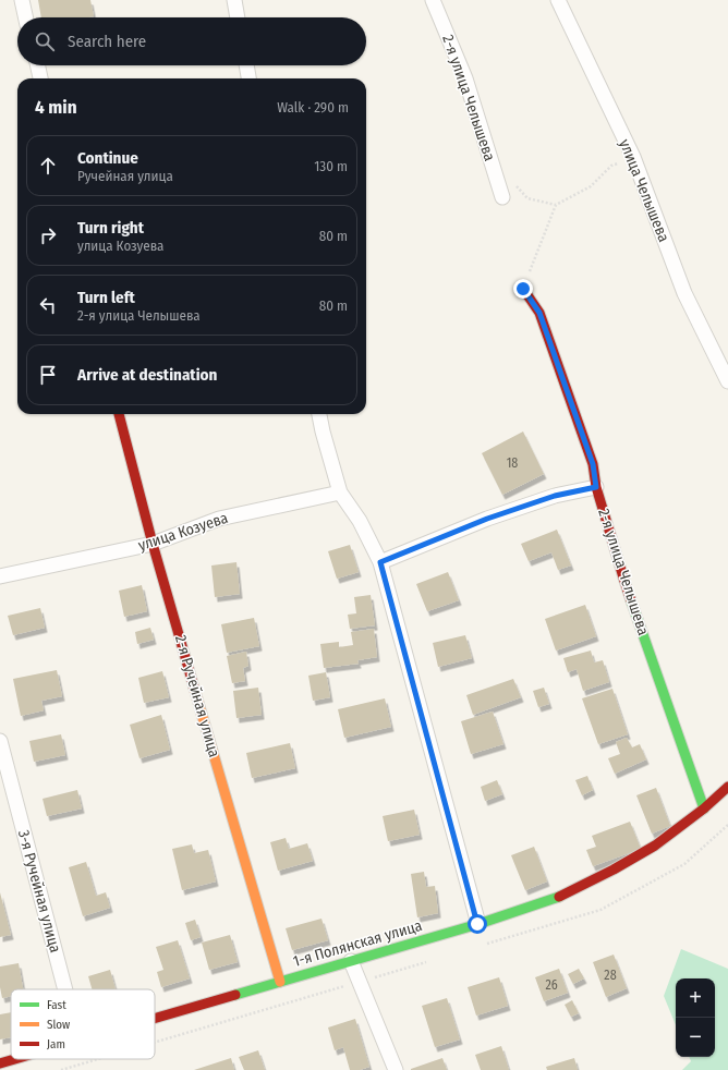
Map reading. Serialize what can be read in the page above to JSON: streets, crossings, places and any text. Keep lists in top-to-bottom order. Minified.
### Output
{"streets":{"street":["2-я улица Челышева","улица Челышева","улица Козуева","2-я Ручейная улица","3-я Ручейная улица","1-я Полянская улица"]},"crossings":[["2-я улица Челышева","1-я Полянская улица"],["улица Козуева","2-я Ручейная улица"],["2-я Ручейная улица","1-я Полянская улица"]],"house_numbers":["18","28","26"],"legend":["Fast","Slow","Jam"],"page":{"search":"Search here","heading":["4 min","Walk · 290 m"],"list":[["Continue","Ручейная улица","130 m"],["Turn right","улица Козуева","80 m"],["Turn left","2-я улица Челышева","80 m"],"Arrive at destination"],"map_buttons":["+","−"]}}
